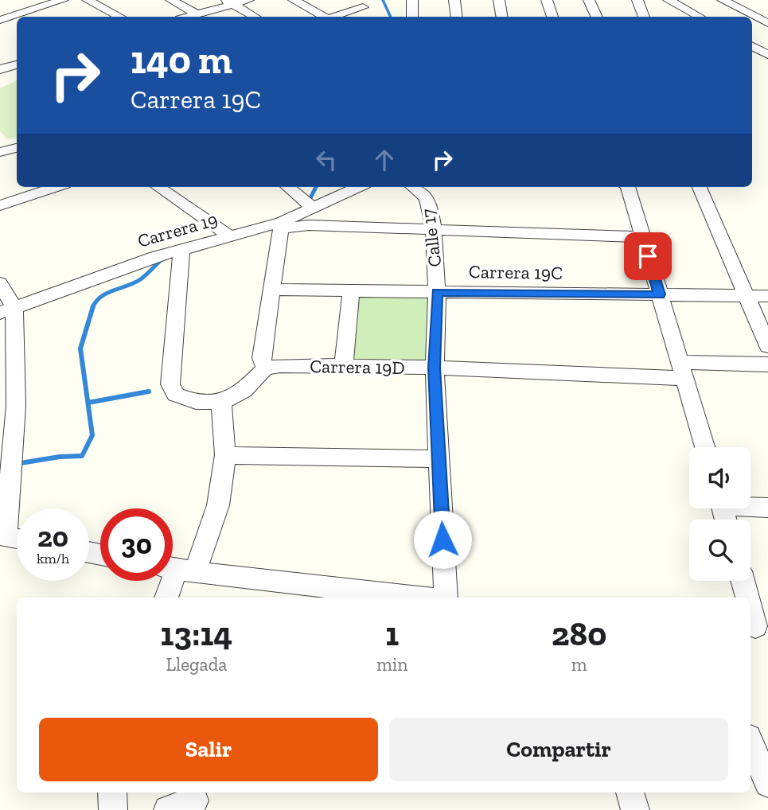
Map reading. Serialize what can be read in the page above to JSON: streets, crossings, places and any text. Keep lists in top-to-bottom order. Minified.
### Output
{"streets":{"street":["Carrera 19","Calle 17","Carrera 19C","Carrera 19D"]},"crossings":[["Calle 17","Carrera 19C"],["Calle 17","Carrera 19D"]],"page":{"turn":["140 m","Carrera 19C"],"speed":"20 km/h","limit":"30","eta":["13:14","Llegada","1","min","280","m"],"buttons":["Salir","Compartir"]}}
